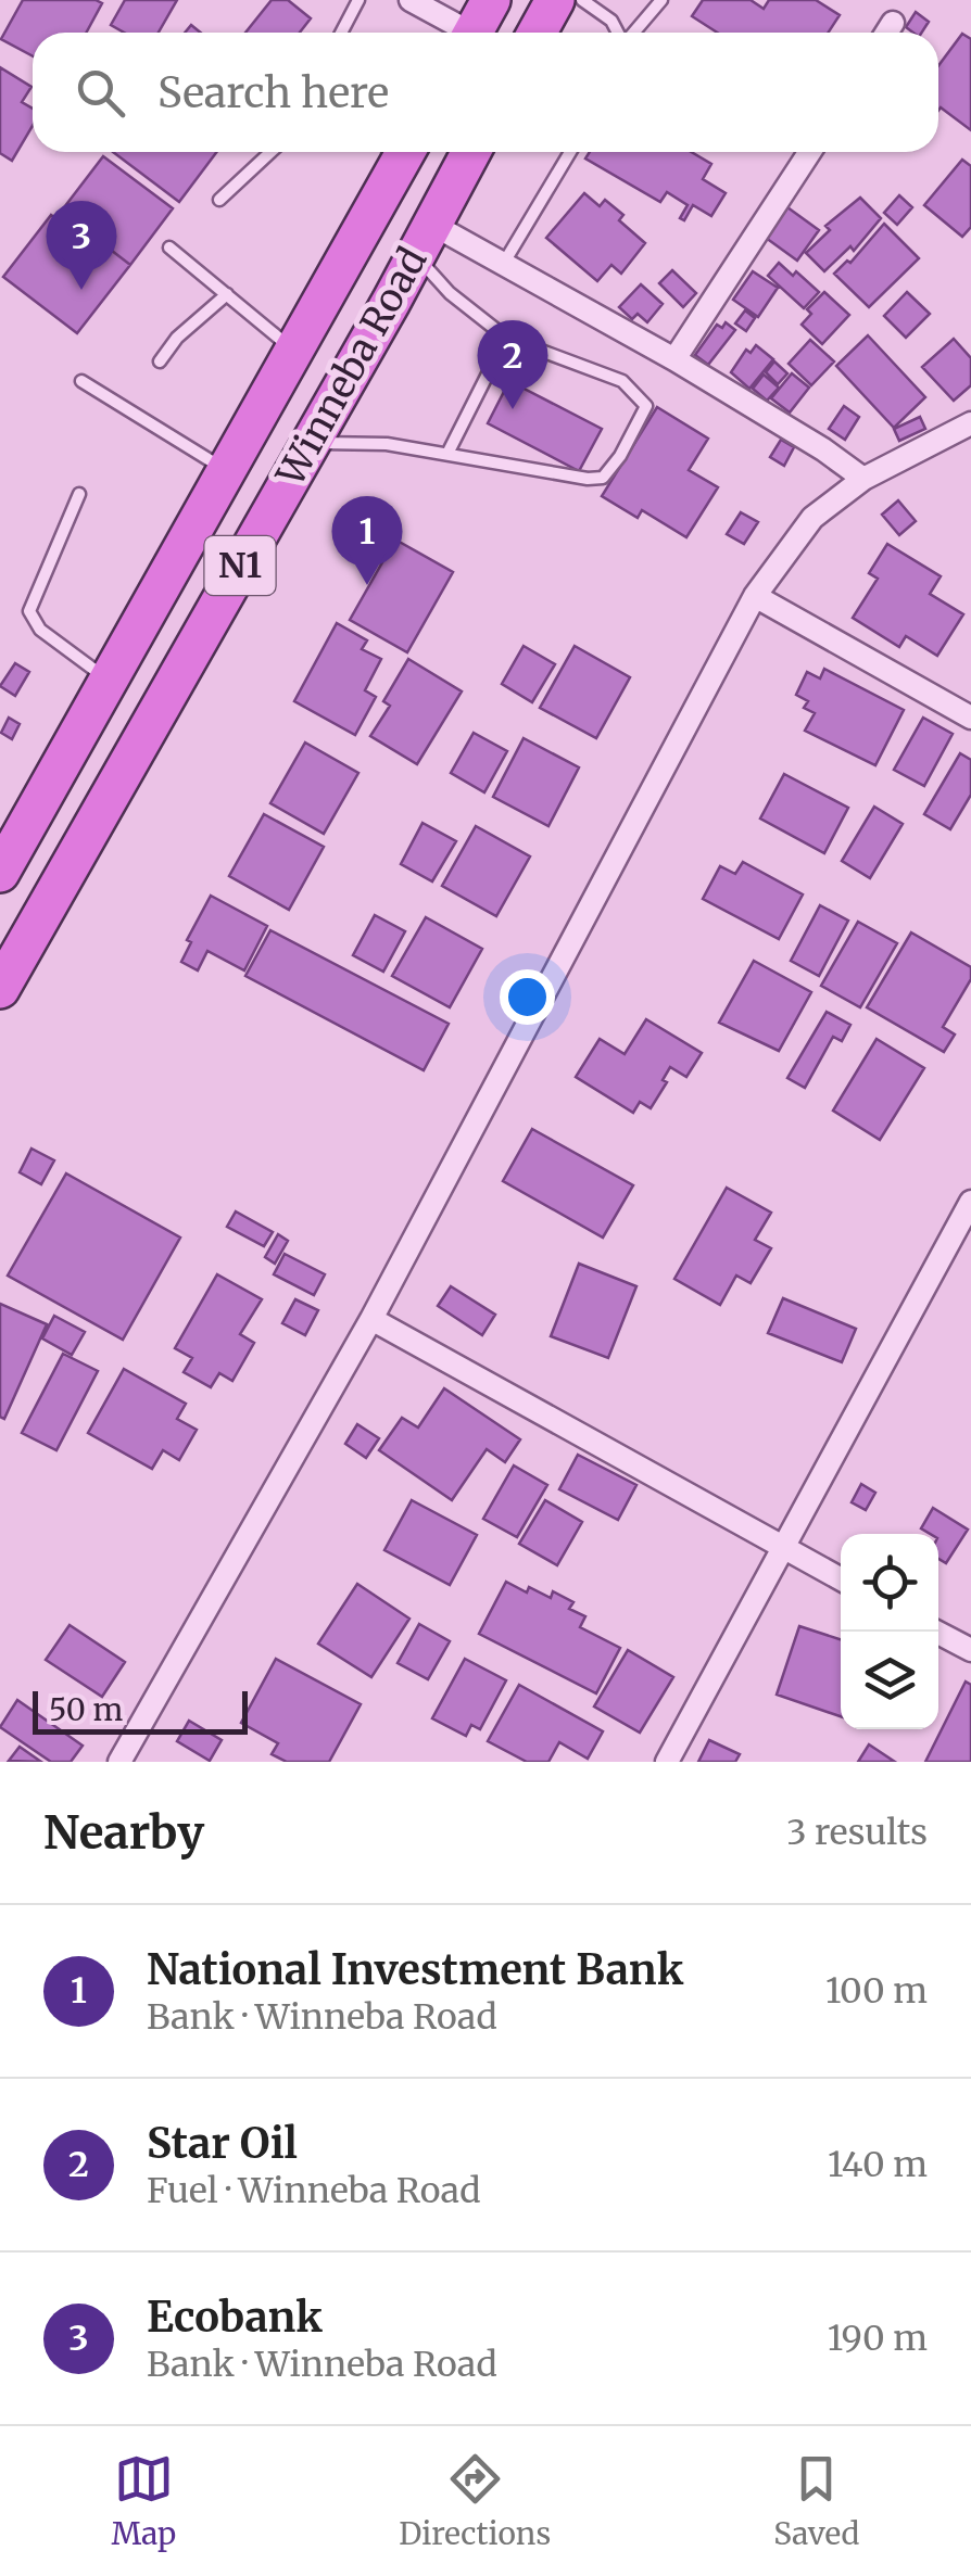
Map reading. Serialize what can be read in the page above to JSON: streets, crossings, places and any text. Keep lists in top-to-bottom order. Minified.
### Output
{"streets":{"highway":["Winneba Road","N1"]},"scale_bar":"50 m","page":{"search":"Search here","pins":["3","2","1"],"scale":"50 m","heading":["Nearby","3 results"],"list":[{"mark":"1","name":"National Investment Bank","note":"Bank · Winneba Road","value":"100 m"},{"mark":"2","name":"Star Oil","note":"Fuel · Winneba Road","value":"140 m"},{"mark":"3","name":"Ecobank","note":"Bank · Winneba Road","value":"190 m"}],"nav":["Map","Directions","Saved"]}}
